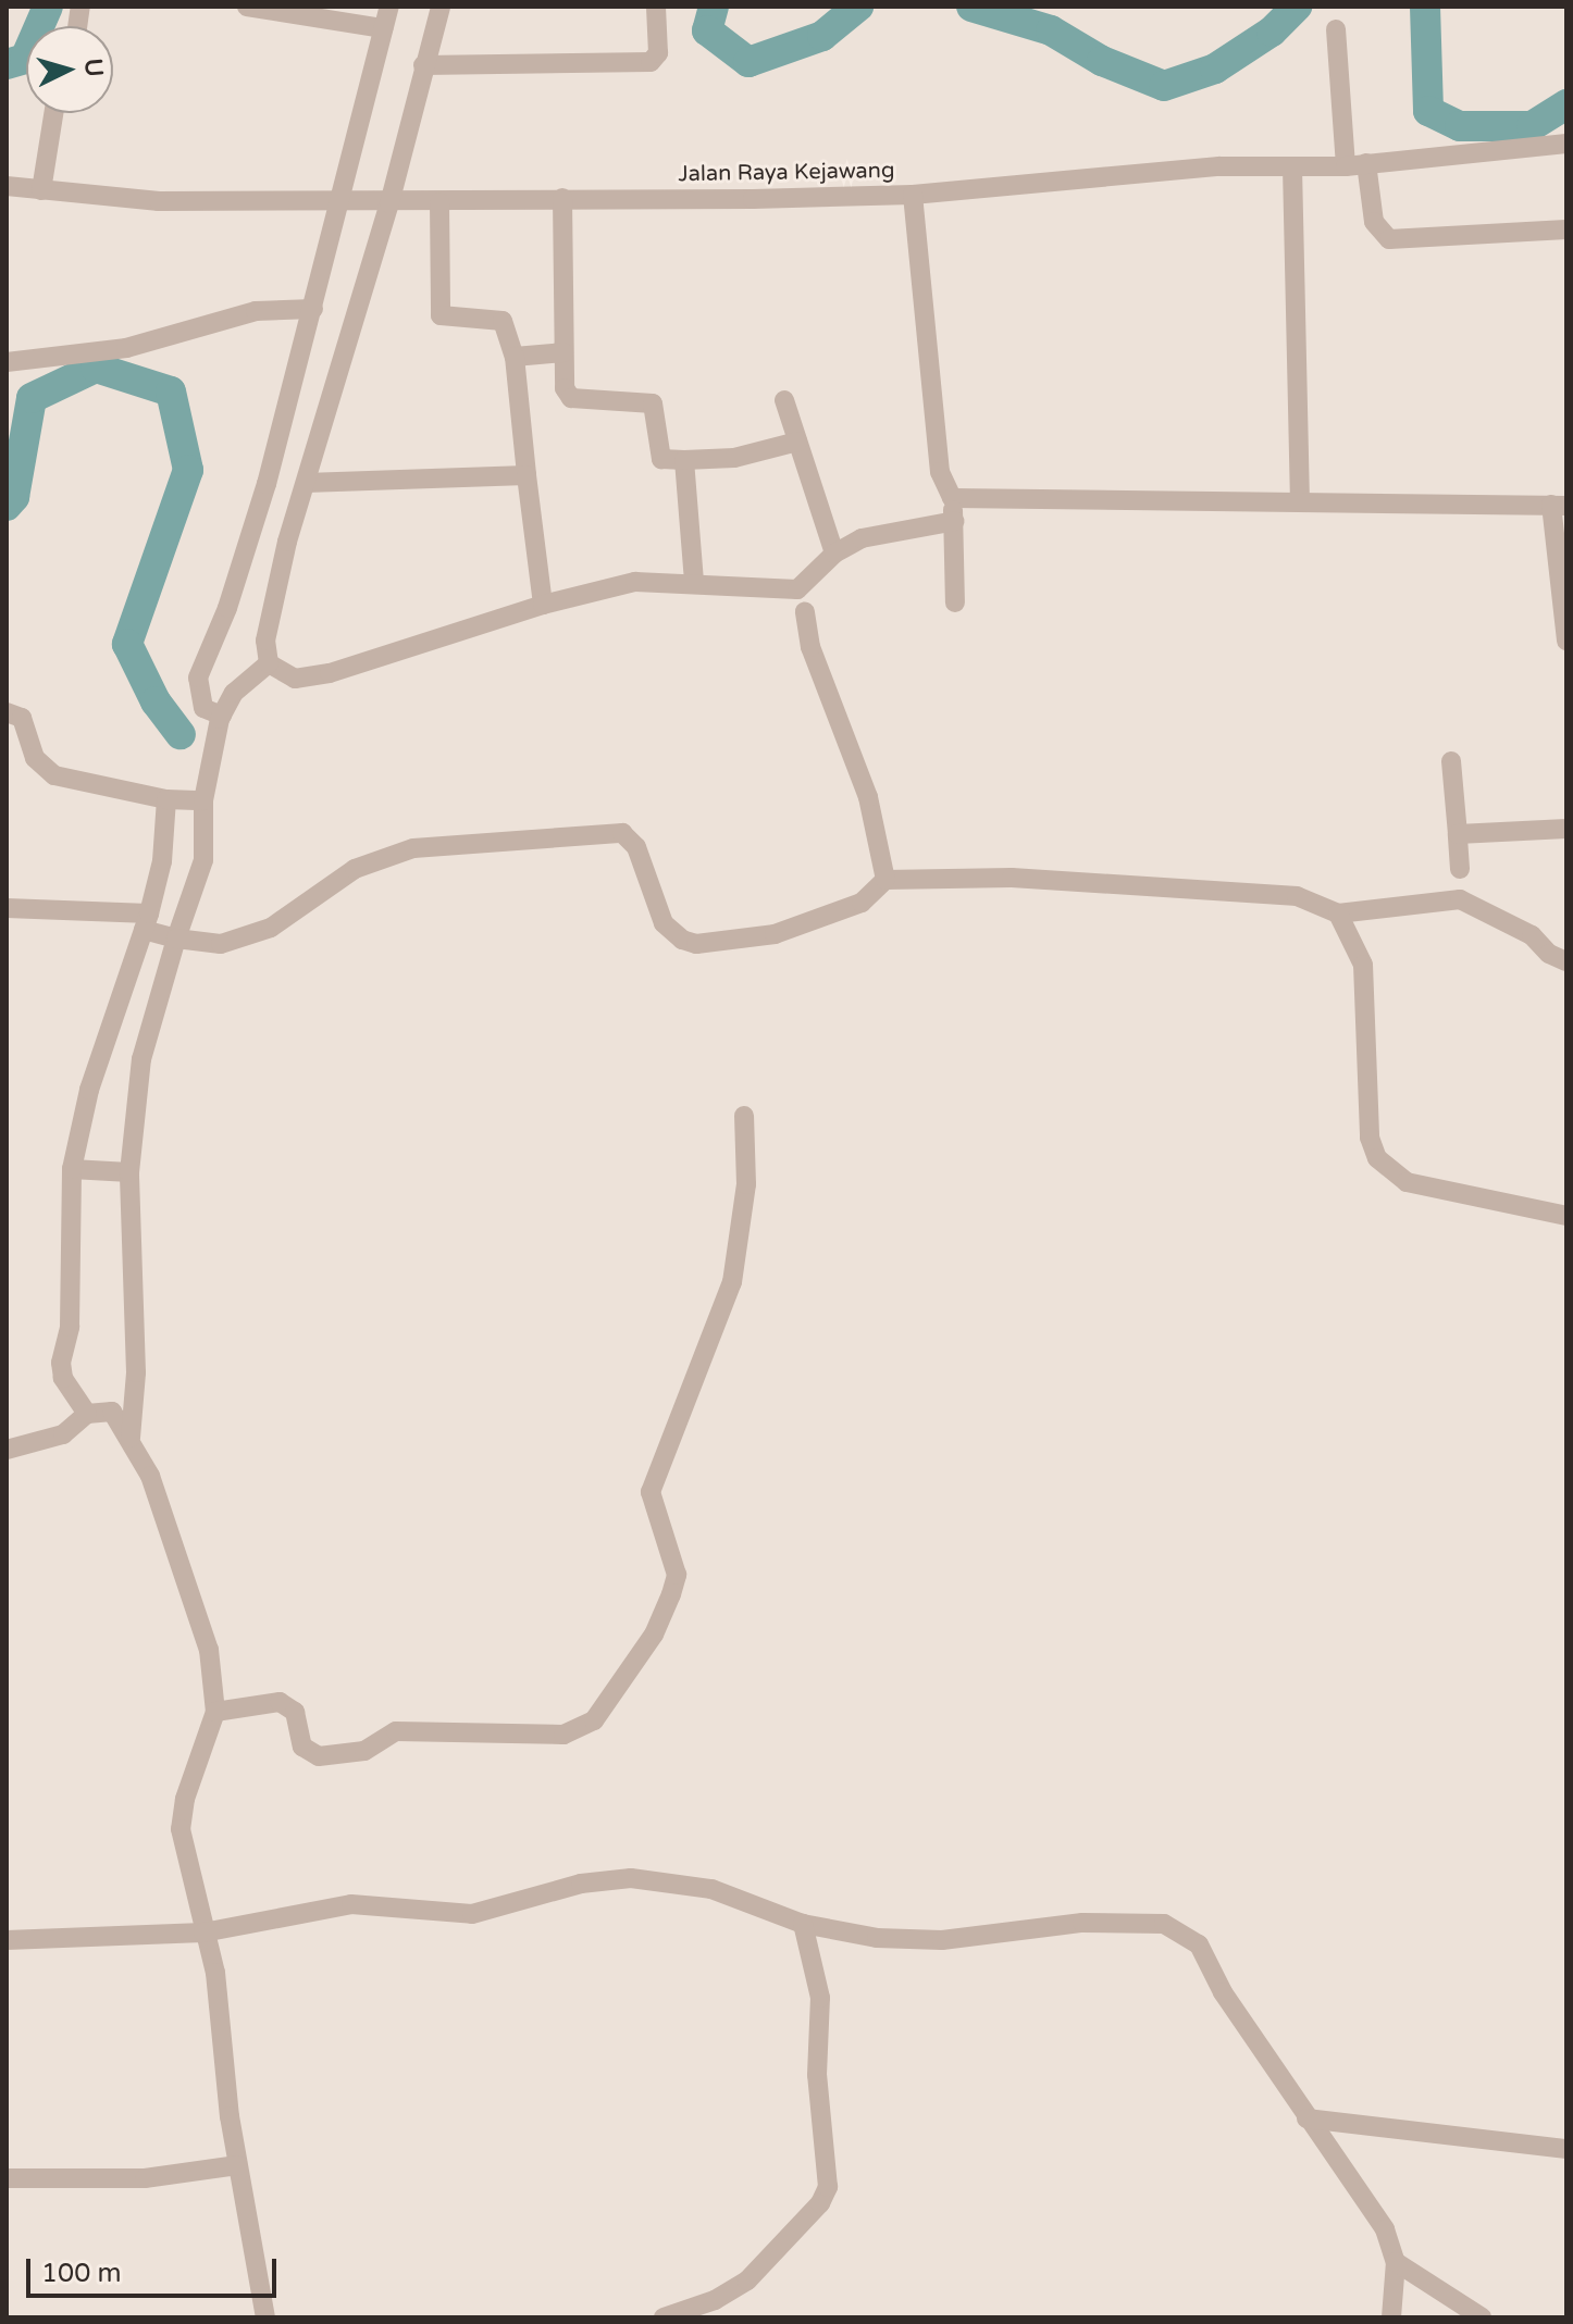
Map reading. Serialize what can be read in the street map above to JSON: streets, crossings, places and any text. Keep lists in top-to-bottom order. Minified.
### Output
{"streets":{"street":["Jalan Raya Kejawang"]},"scale_bar":"100 m","north":"right"}
